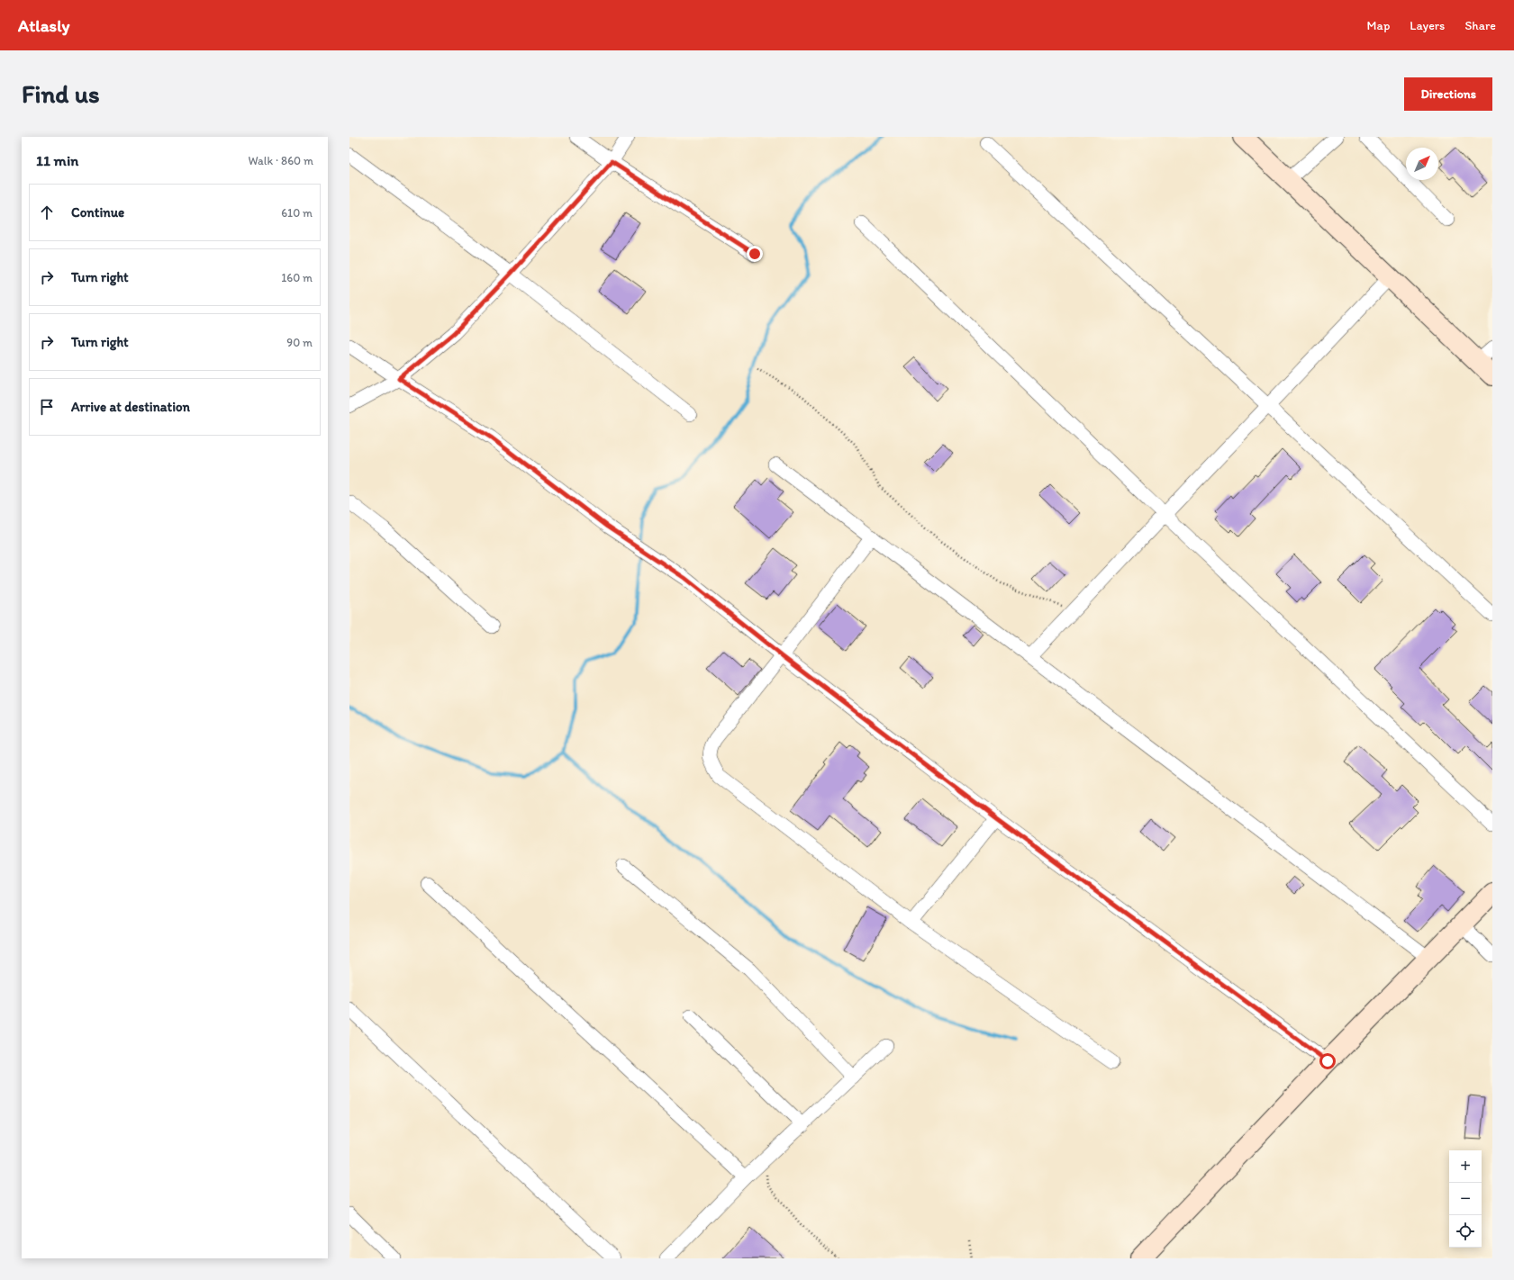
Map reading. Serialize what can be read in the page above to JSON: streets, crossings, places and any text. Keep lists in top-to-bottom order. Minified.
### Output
{"north":"top right","page":{"header":"Atlasly","nav":["Map","Layers","Share"],"buttons":"Directions","title":"Find us","heading":["11 min","Walk · 860 m"],"list":[["Continue","610 m"],["Turn right","160 m"],["Turn right","90 m"],"Arrive at destination"],"map_buttons":["+","−"]}}
